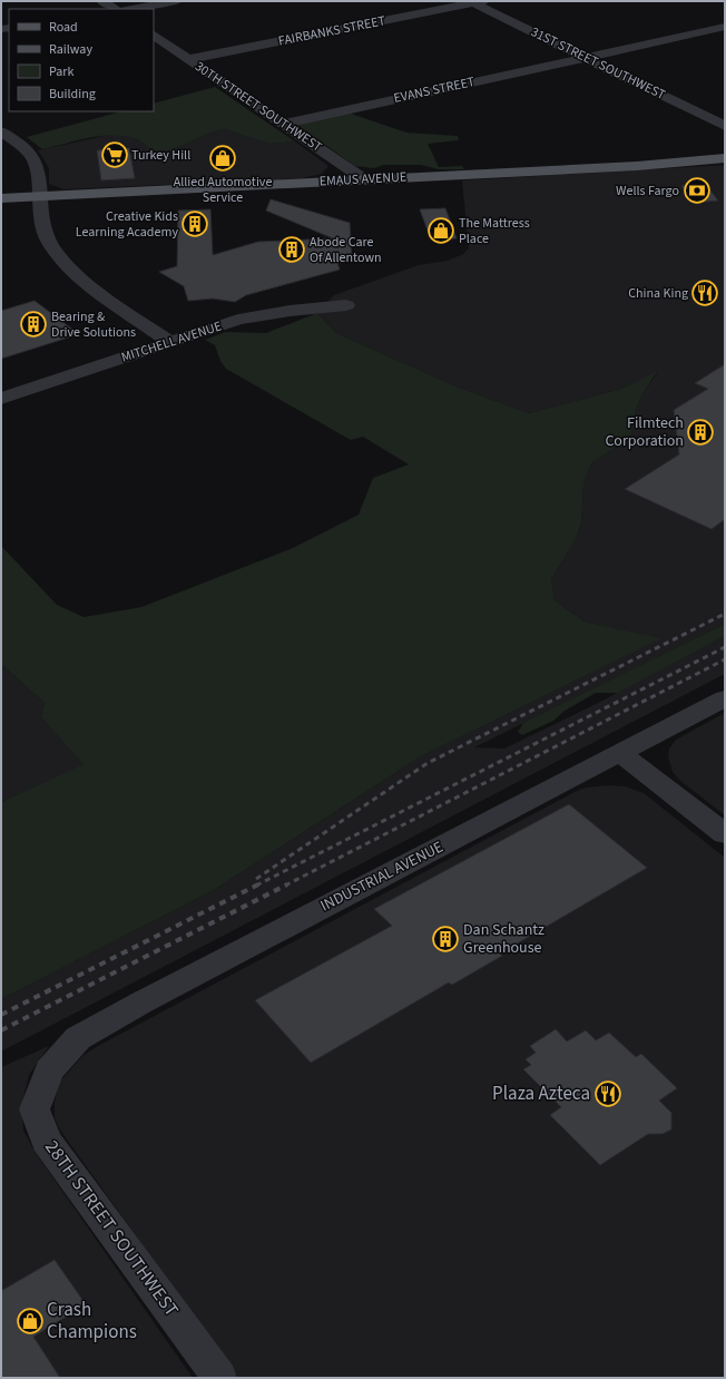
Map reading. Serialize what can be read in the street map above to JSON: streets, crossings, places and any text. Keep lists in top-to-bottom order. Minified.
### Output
{"streets":{"main road":["EMAUS AVENUE"],"street":["FAIRBANKS STREET","31ST STREET SOUTHWEST","EVANS STREET","30TH STREET SOUTHWEST","MITCHELL AVENUE","INDUSTRIAL AVENUE","28TH STREET SOUTHWEST"]},"crossings":[["FAIRBANKS STREET","31ST STREET SOUTHWEST"],["FAIRBANKS STREET","30TH STREET SOUTHWEST"],["31ST STREET SOUTHWEST","EVANS STREET"],["EVANS STREET","30TH STREET SOUTHWEST"],["30TH STREET SOUTHWEST","EMAUS AVENUE"],["INDUSTRIAL AVENUE","28TH STREET SOUTHWEST"]],"places":{"supermarket":["Turkey Hill"],"shop":["Allied Automotive Service","The Mattress Place","Crash Champions"],"bank":["Wells Fargo"],"building":["Creative Kids Learning Academy","Abode Care Of Allentown","Bearing & Drive Solutions","Filmtech Corporation","Dan Schantz Greenhouse"],"restaurant":["China King","Plaza Azteca"]},"legend":["Road","Railway","Park","Building"]}
